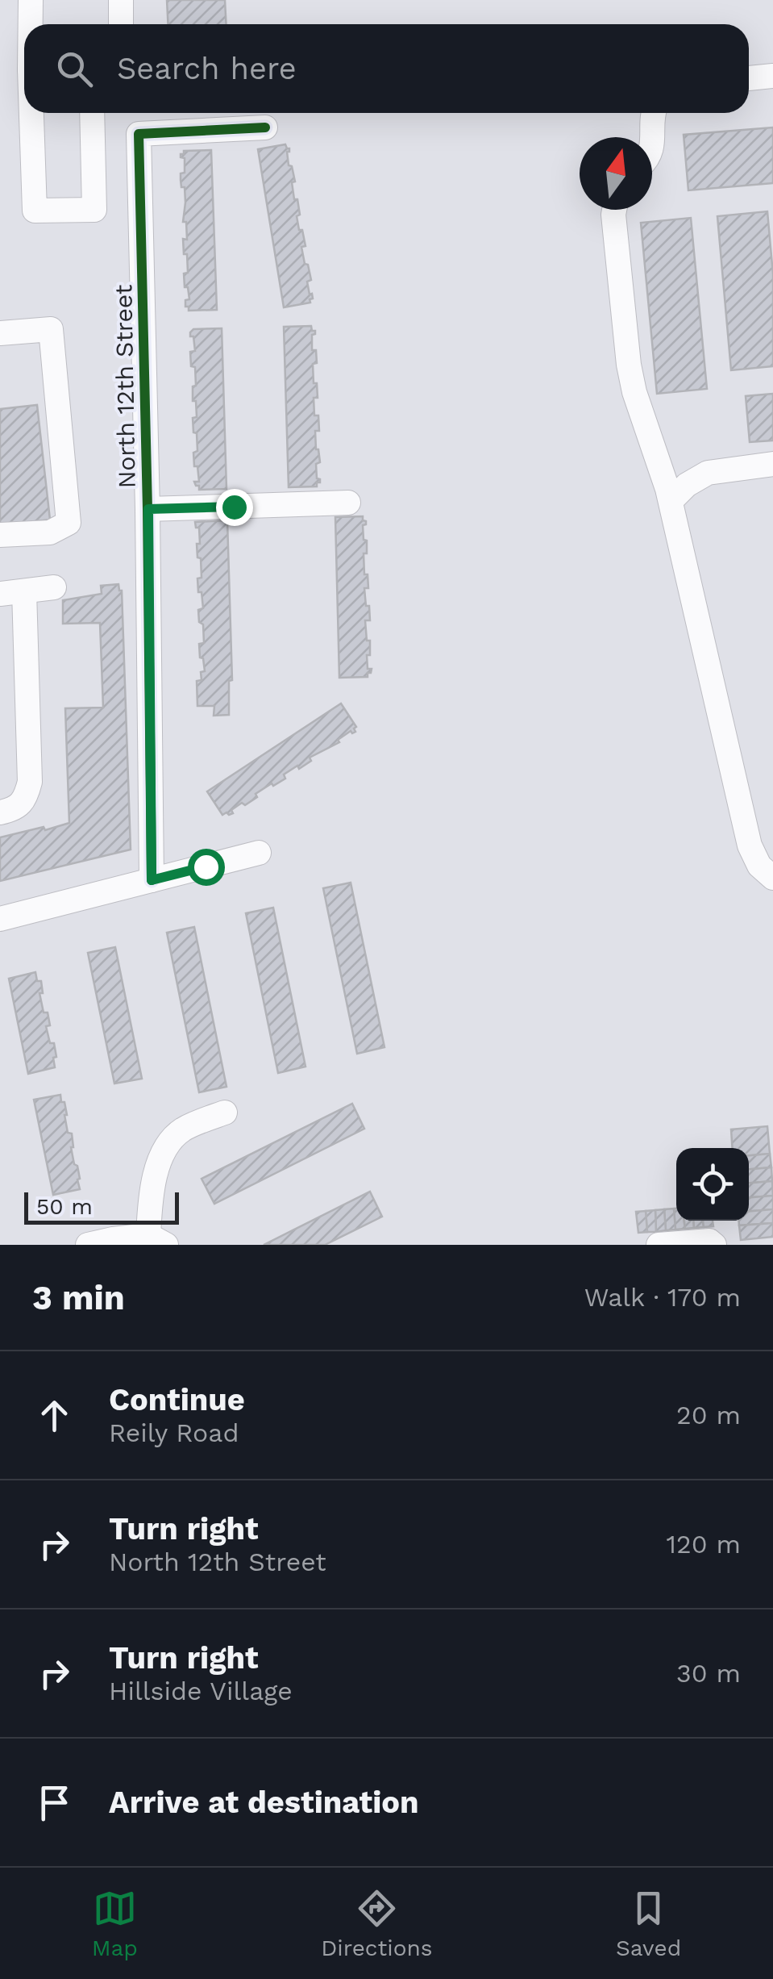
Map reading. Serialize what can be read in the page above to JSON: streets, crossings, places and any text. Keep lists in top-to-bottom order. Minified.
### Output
{"streets":{"street":["North 12th Street"]},"scale_bar":"50 m","north":"top","page":{"search":"Search here","scale":"50 m","heading":["3 min","Walk · 170 m"],"list":[["Continue","Reily Road","20 m"],["Turn right","North 12th Street","120 m"],["Turn right","Hillside Village","30 m"],"Arrive at destination"],"nav":["Map","Directions","Saved"]}}
